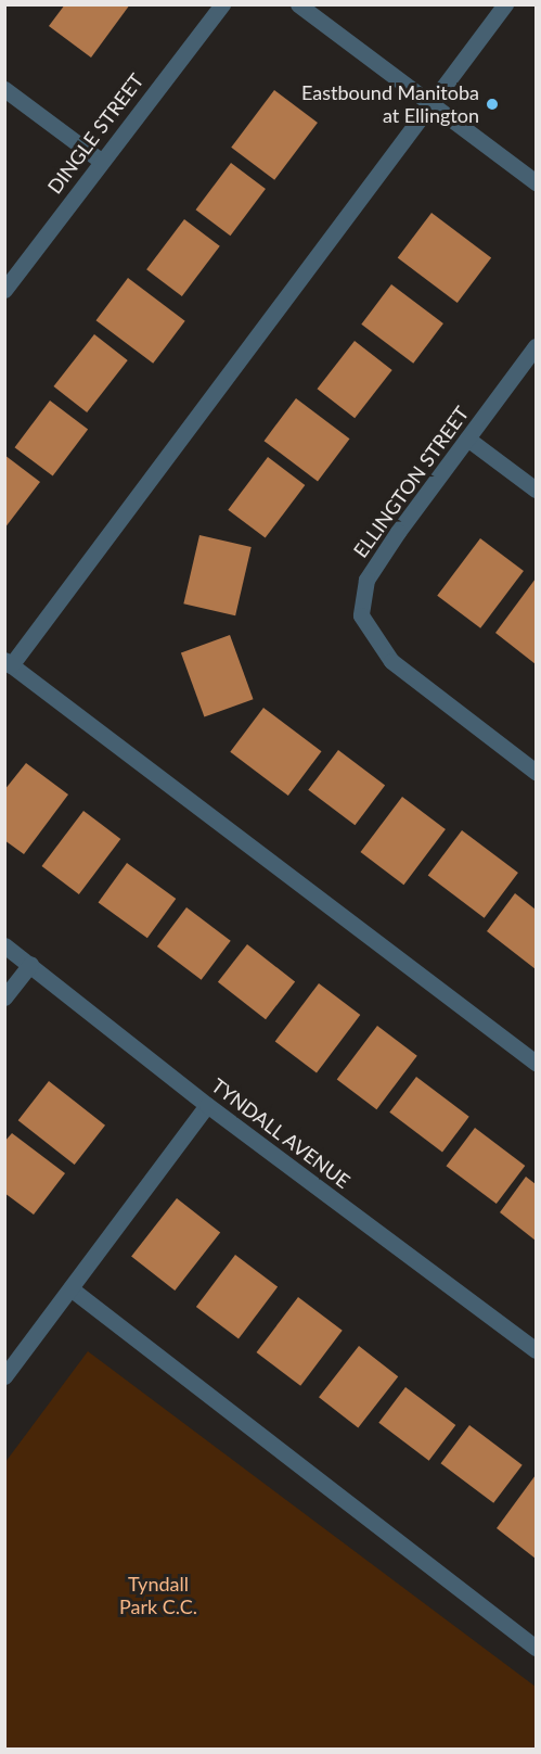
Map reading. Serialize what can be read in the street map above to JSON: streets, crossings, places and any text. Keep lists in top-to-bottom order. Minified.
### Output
{"streets":{"street":["DINGLE STREET","ELLINGTON STREET","TYNDALL AVENUE"]},"parks":["Tyndall Park C.C."],"places":["Eastbound Manitoba at Ellington"]}
